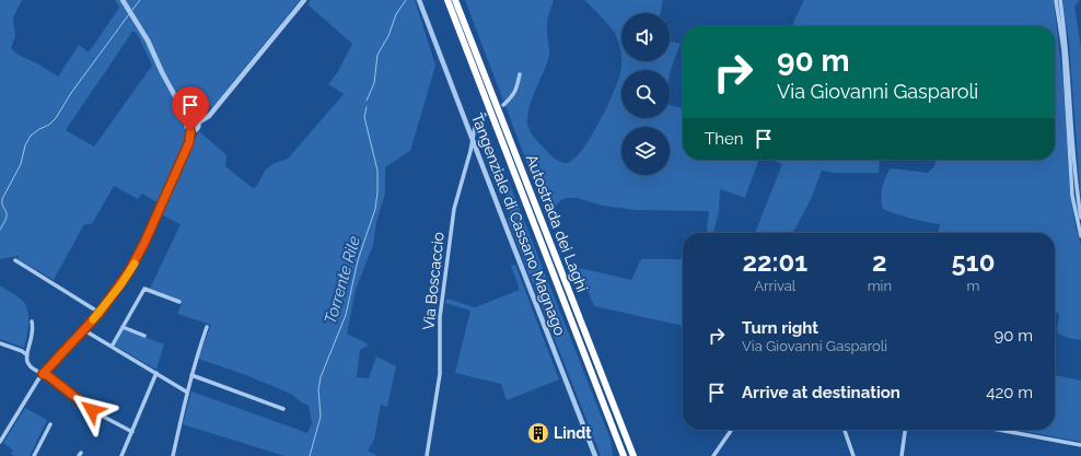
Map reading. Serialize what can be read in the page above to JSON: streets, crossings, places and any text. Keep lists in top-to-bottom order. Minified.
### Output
{"streets":{"highway":["Autostrada dei Laghi"],"street":["Tangenziale di Cassano Magnago","Via Boscaccio"]},"water":["Torrente Rile"],"places":{"building":["Lindt"]},"page":{"turn":["90 m","Via Giovanni Gasparoli"],"then":"Then","eta":["22:01","Arrival","2","min","510","m"],"list":[{"name":"Turn right","note":"Via Giovanni Gasparoli","value":"90 m"},{"name":"Arrive at destination","value":"420 m"}]}}
